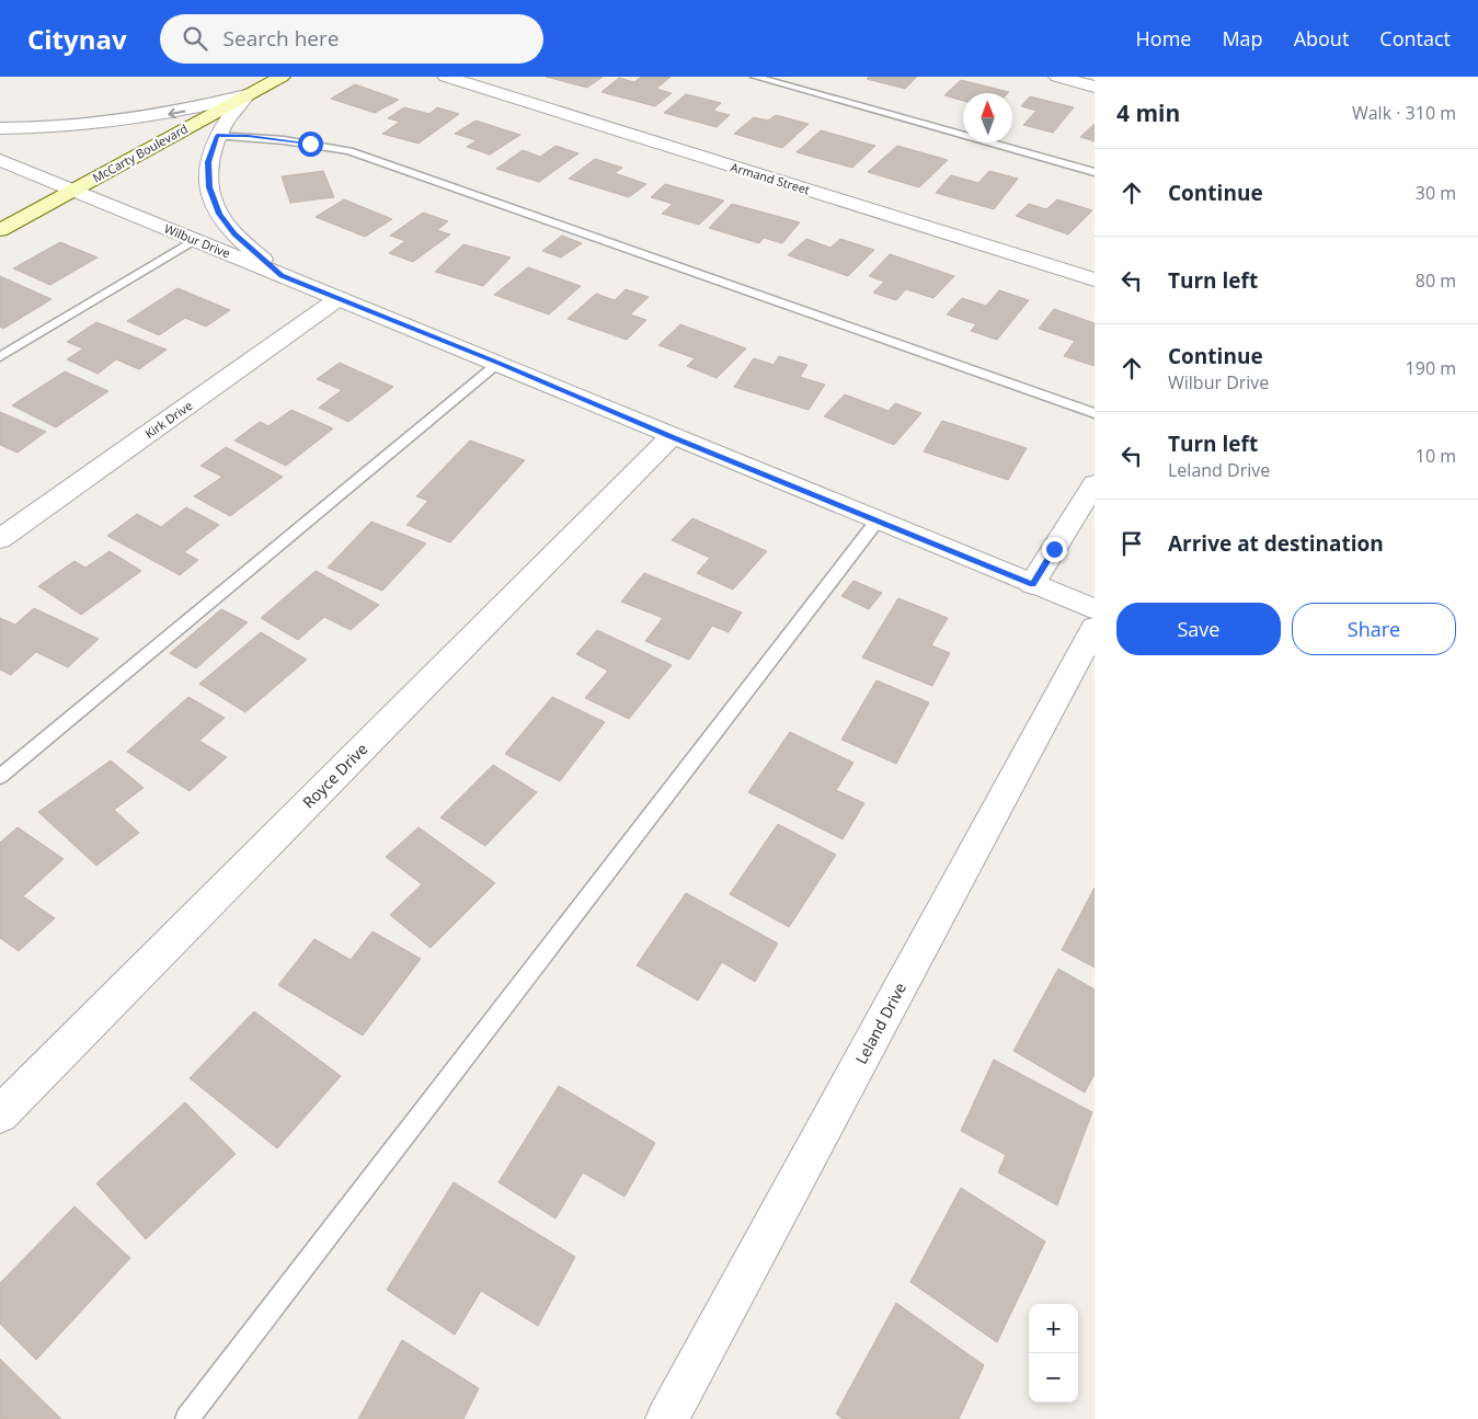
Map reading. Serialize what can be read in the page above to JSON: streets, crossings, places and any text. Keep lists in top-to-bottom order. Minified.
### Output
{"streets":{"main road":["McCarty Boulevard"],"street":["Armand Street","Wilbur Drive","Kirk Drive","Royce Drive","Leland Drive"]},"crossings":[["McCarty Boulevard","Wilbur Drive"],["Wilbur Drive","Kirk Drive"],["Wilbur Drive","Royce Drive"]],"north":"top","page":{"header":"Citynav","search":"Search here","nav":["Home","Map","About","Contact"],"heading":["4 min","Walk · 310 m"],"list":[["Continue","30 m"],["Turn left","80 m"],["Continue","Wilbur Drive","190 m"],["Turn left","Leland Drive","10 m"],"Arrive at destination"],"buttons":["Save","Share"],"map_buttons":["+","−"]}}
